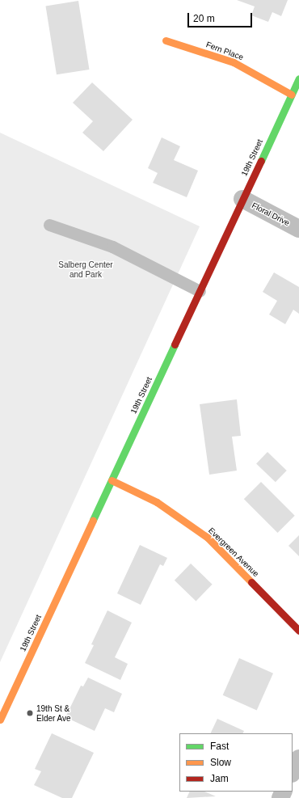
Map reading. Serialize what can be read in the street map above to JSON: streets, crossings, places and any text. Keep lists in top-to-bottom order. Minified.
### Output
{"streets":{"street":["Fern Place","19th Street","Floral Drive","Evergreen Avenue"]},"crossings":[["Fern Place","19th Street"],["19th Street","Floral Drive"],["19th Street","Evergreen Avenue"]],"parks":["Salberg Center and Park"],"places":["19th St & Elder Ave"],"legend":["Fast","Slow","Jam"],"scale_bar":"20 m"}
